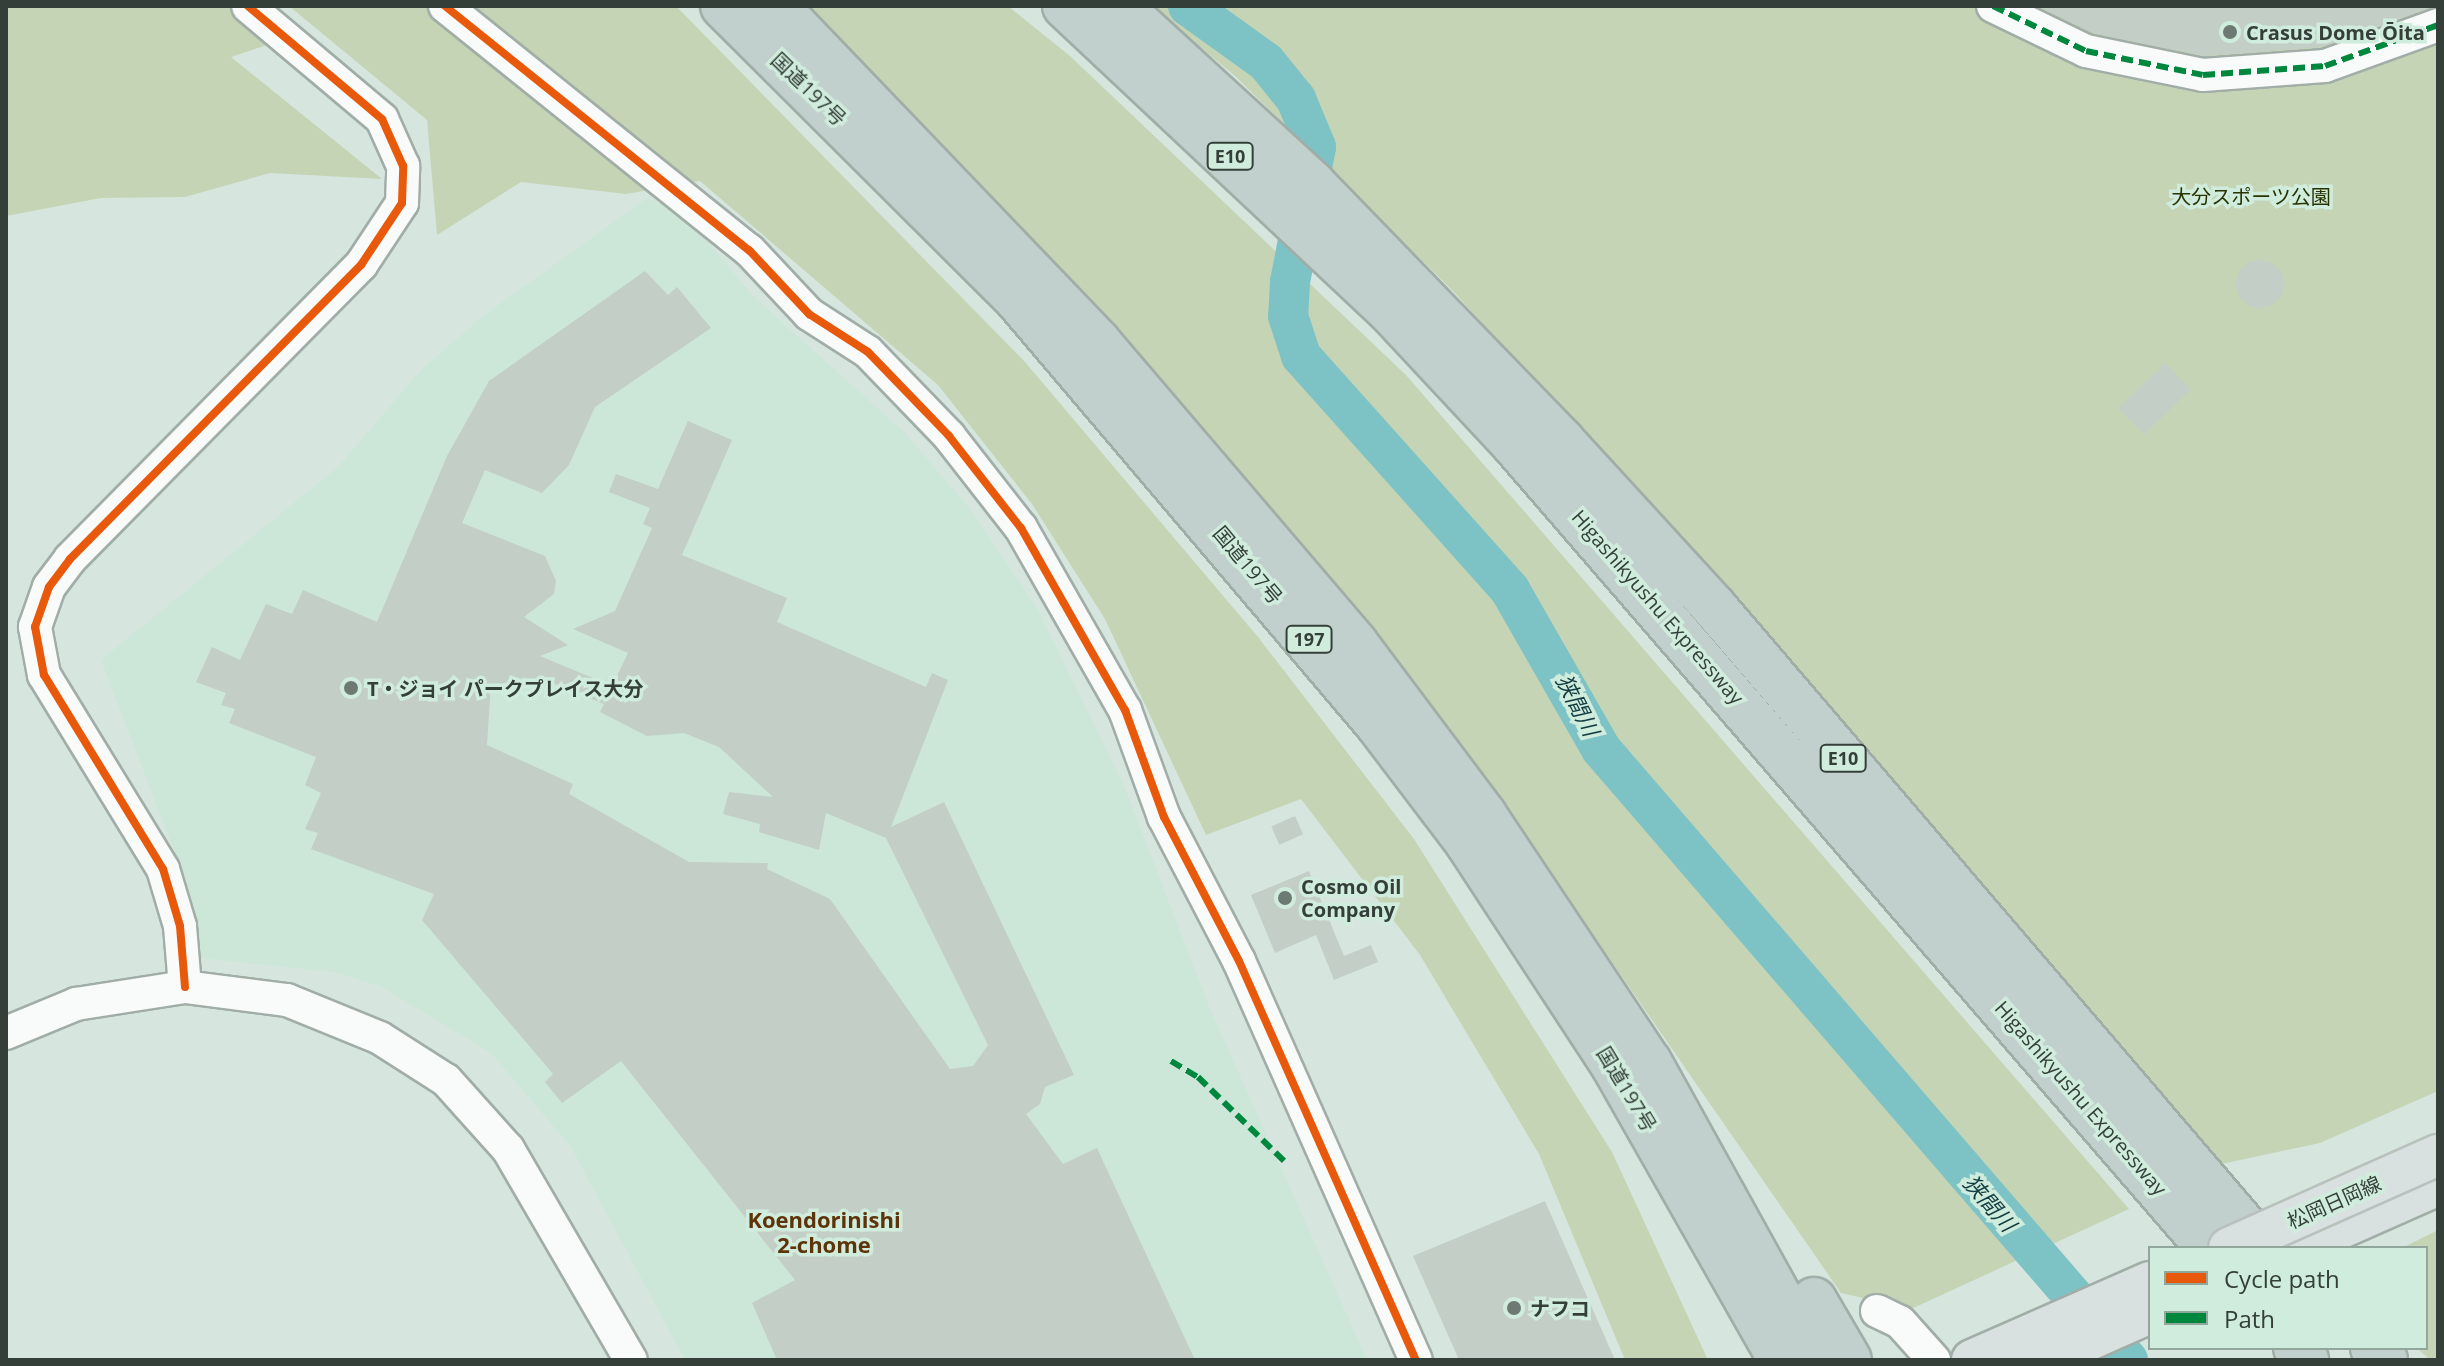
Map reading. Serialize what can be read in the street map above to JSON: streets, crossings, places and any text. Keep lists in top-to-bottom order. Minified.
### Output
{"streets":{"highway":["国道197号","E10","Higashikyushu Expressway","197"],"main road":["松岡日岡線"]},"districts":["Koendorinishi 2-chome"],"water":["狭間川"],"parks":["大分スポーツ公園"],"places":["Crasus Dome Ōita","T・ジョイ パークプレイス大分","Cosmo Oil Company","ナフコ"],"legend":["Cycle path","Path"]}
